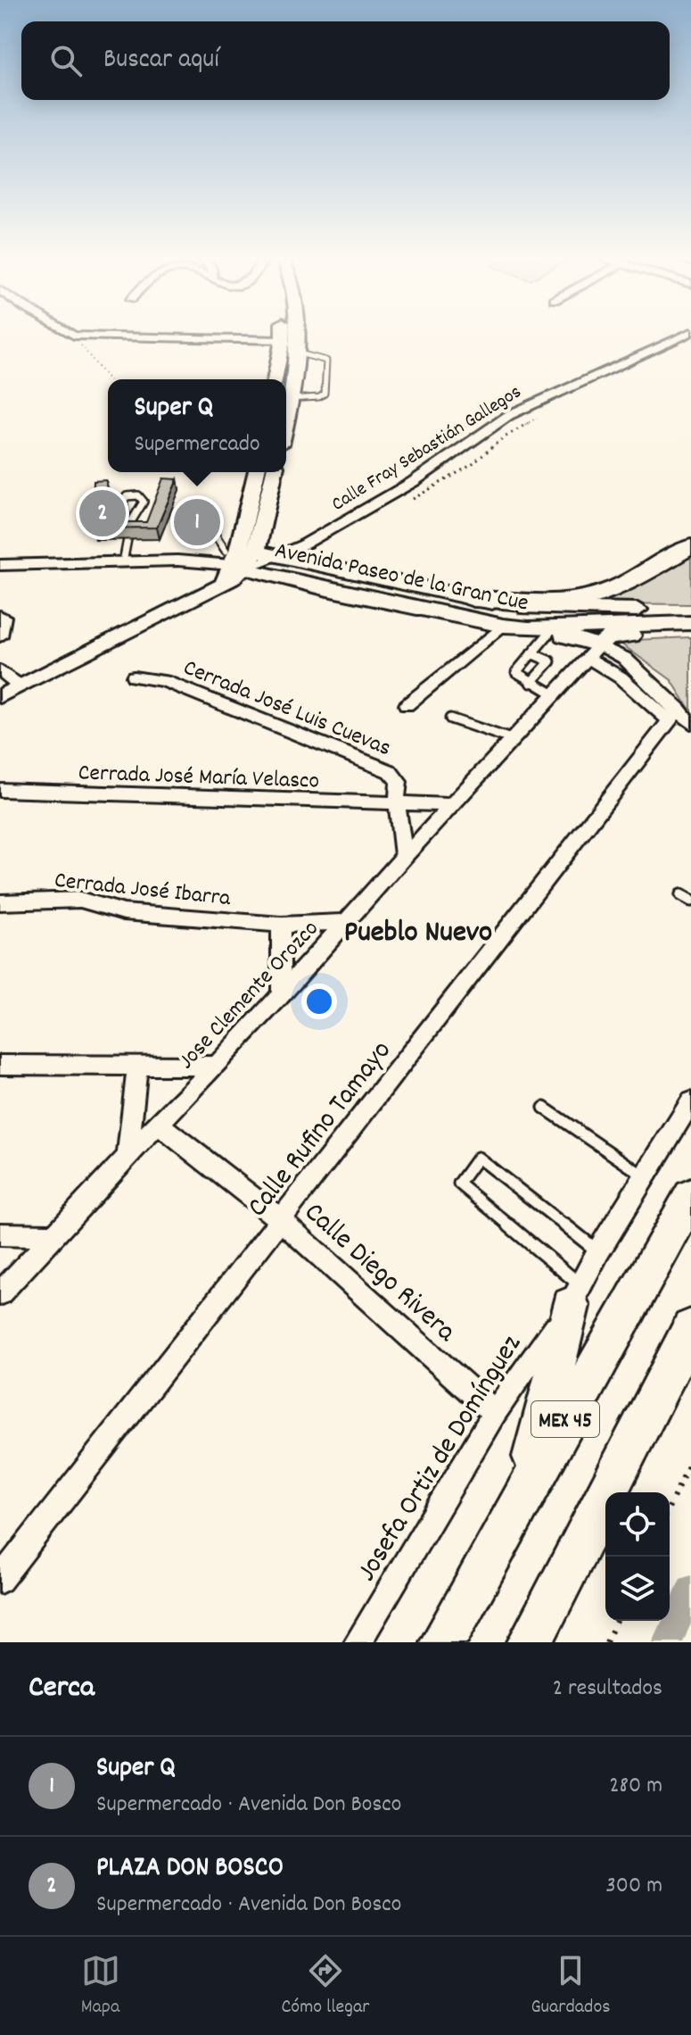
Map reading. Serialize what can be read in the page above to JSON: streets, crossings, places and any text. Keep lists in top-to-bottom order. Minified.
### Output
{"streets":{"highway":["MEX 45"],"main road":["Avenida Paseo de la Gran Cue"],"street":["Calle Fray Sebastián Gallegos","Cerrada José Luis Cuevas","Cerrada José María Velasco","Cerrada José Ibarra","Jose Clemente Orozco","Calle Rufino Tamayo","Calle Diego Rivera","Josefa Ortiz de Domínguez"]},"crossings":[["Calle Fray Sebastián Gallegos","Avenida Paseo de la Gran Cue"],["Cerrada José Luis Cuevas","Cerrada José María Velasco"],["Cerrada José María Velasco","Jose Clemente Orozco"],["Cerrada José Ibarra","Jose Clemente Orozco"],["Jose Clemente Orozco","Calle Diego Rivera"],["Calle Rufino Tamayo","Calle Diego Rivera"],["Calle Diego Rivera","Josefa Ortiz de Domínguez"]],"districts":["Pueblo Nuevo"],"page":{"search":"Buscar aquí","popup":["Super Q","Supermercado"],"pins":["2","1"],"heading":["Cerca","2 resultados"],"list":[{"mark":"1","name":"Super Q","note":"Supermercado · Avenida Don Bosco","value":"280 m"},{"mark":"2","name":"PLAZA DON BOSCO","note":"Supermercado · Avenida Don Bosco","value":"300 m"}],"nav":["Mapa","Cómo llegar","Guardados"]}}
